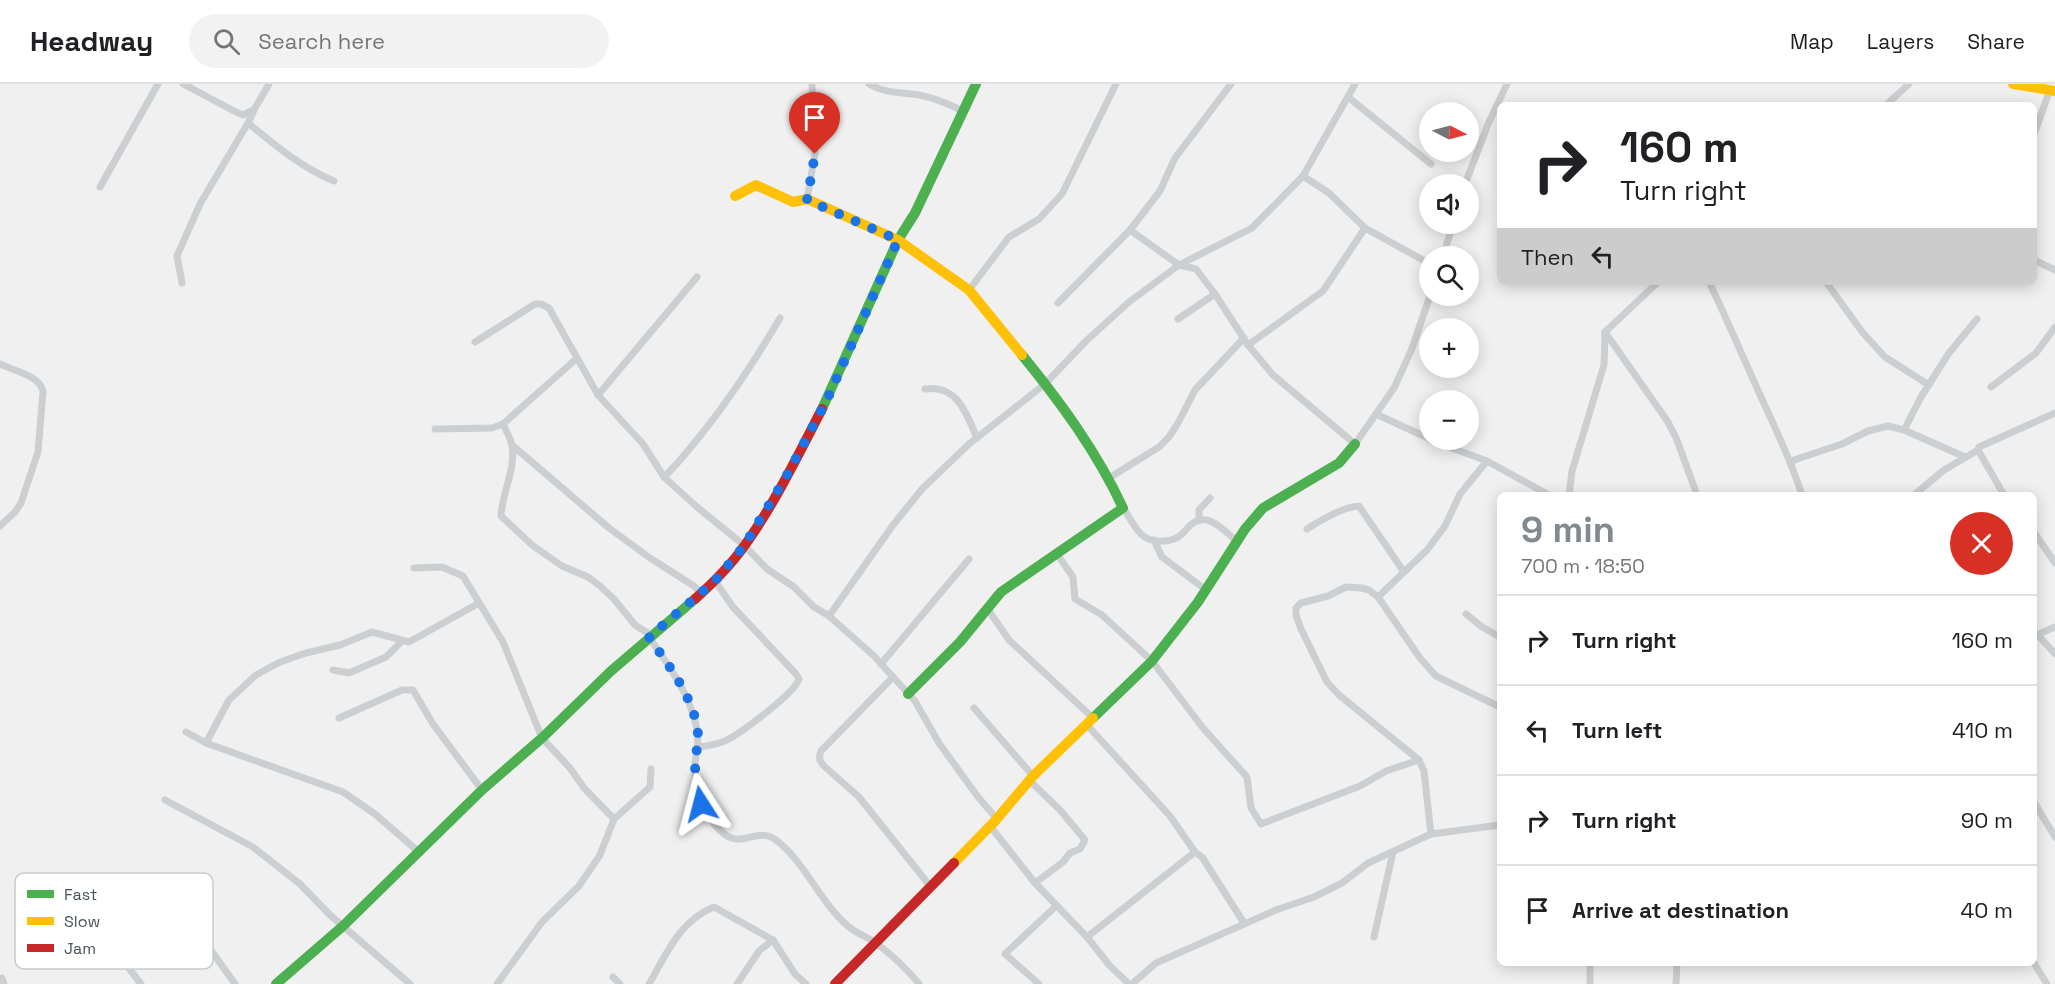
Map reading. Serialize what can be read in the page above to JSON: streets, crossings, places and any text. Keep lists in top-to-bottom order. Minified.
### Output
{"legend":["Fast","Slow","Jam"],"north":"right","page":{"header":"Headway","search":"Search here","nav":["Map","Layers","Share"],"map_buttons":["+","−"],"turn":["160 m","Turn right"],"then":"Then","heading":["9 min","700 m · 18:50"],"list":[{"name":"Turn right","value":"160 m"},{"name":"Turn left","value":"410 m"},{"name":"Turn right","value":"90 m"},{"name":"Arrive at destination","value":"40 m"}]}}
